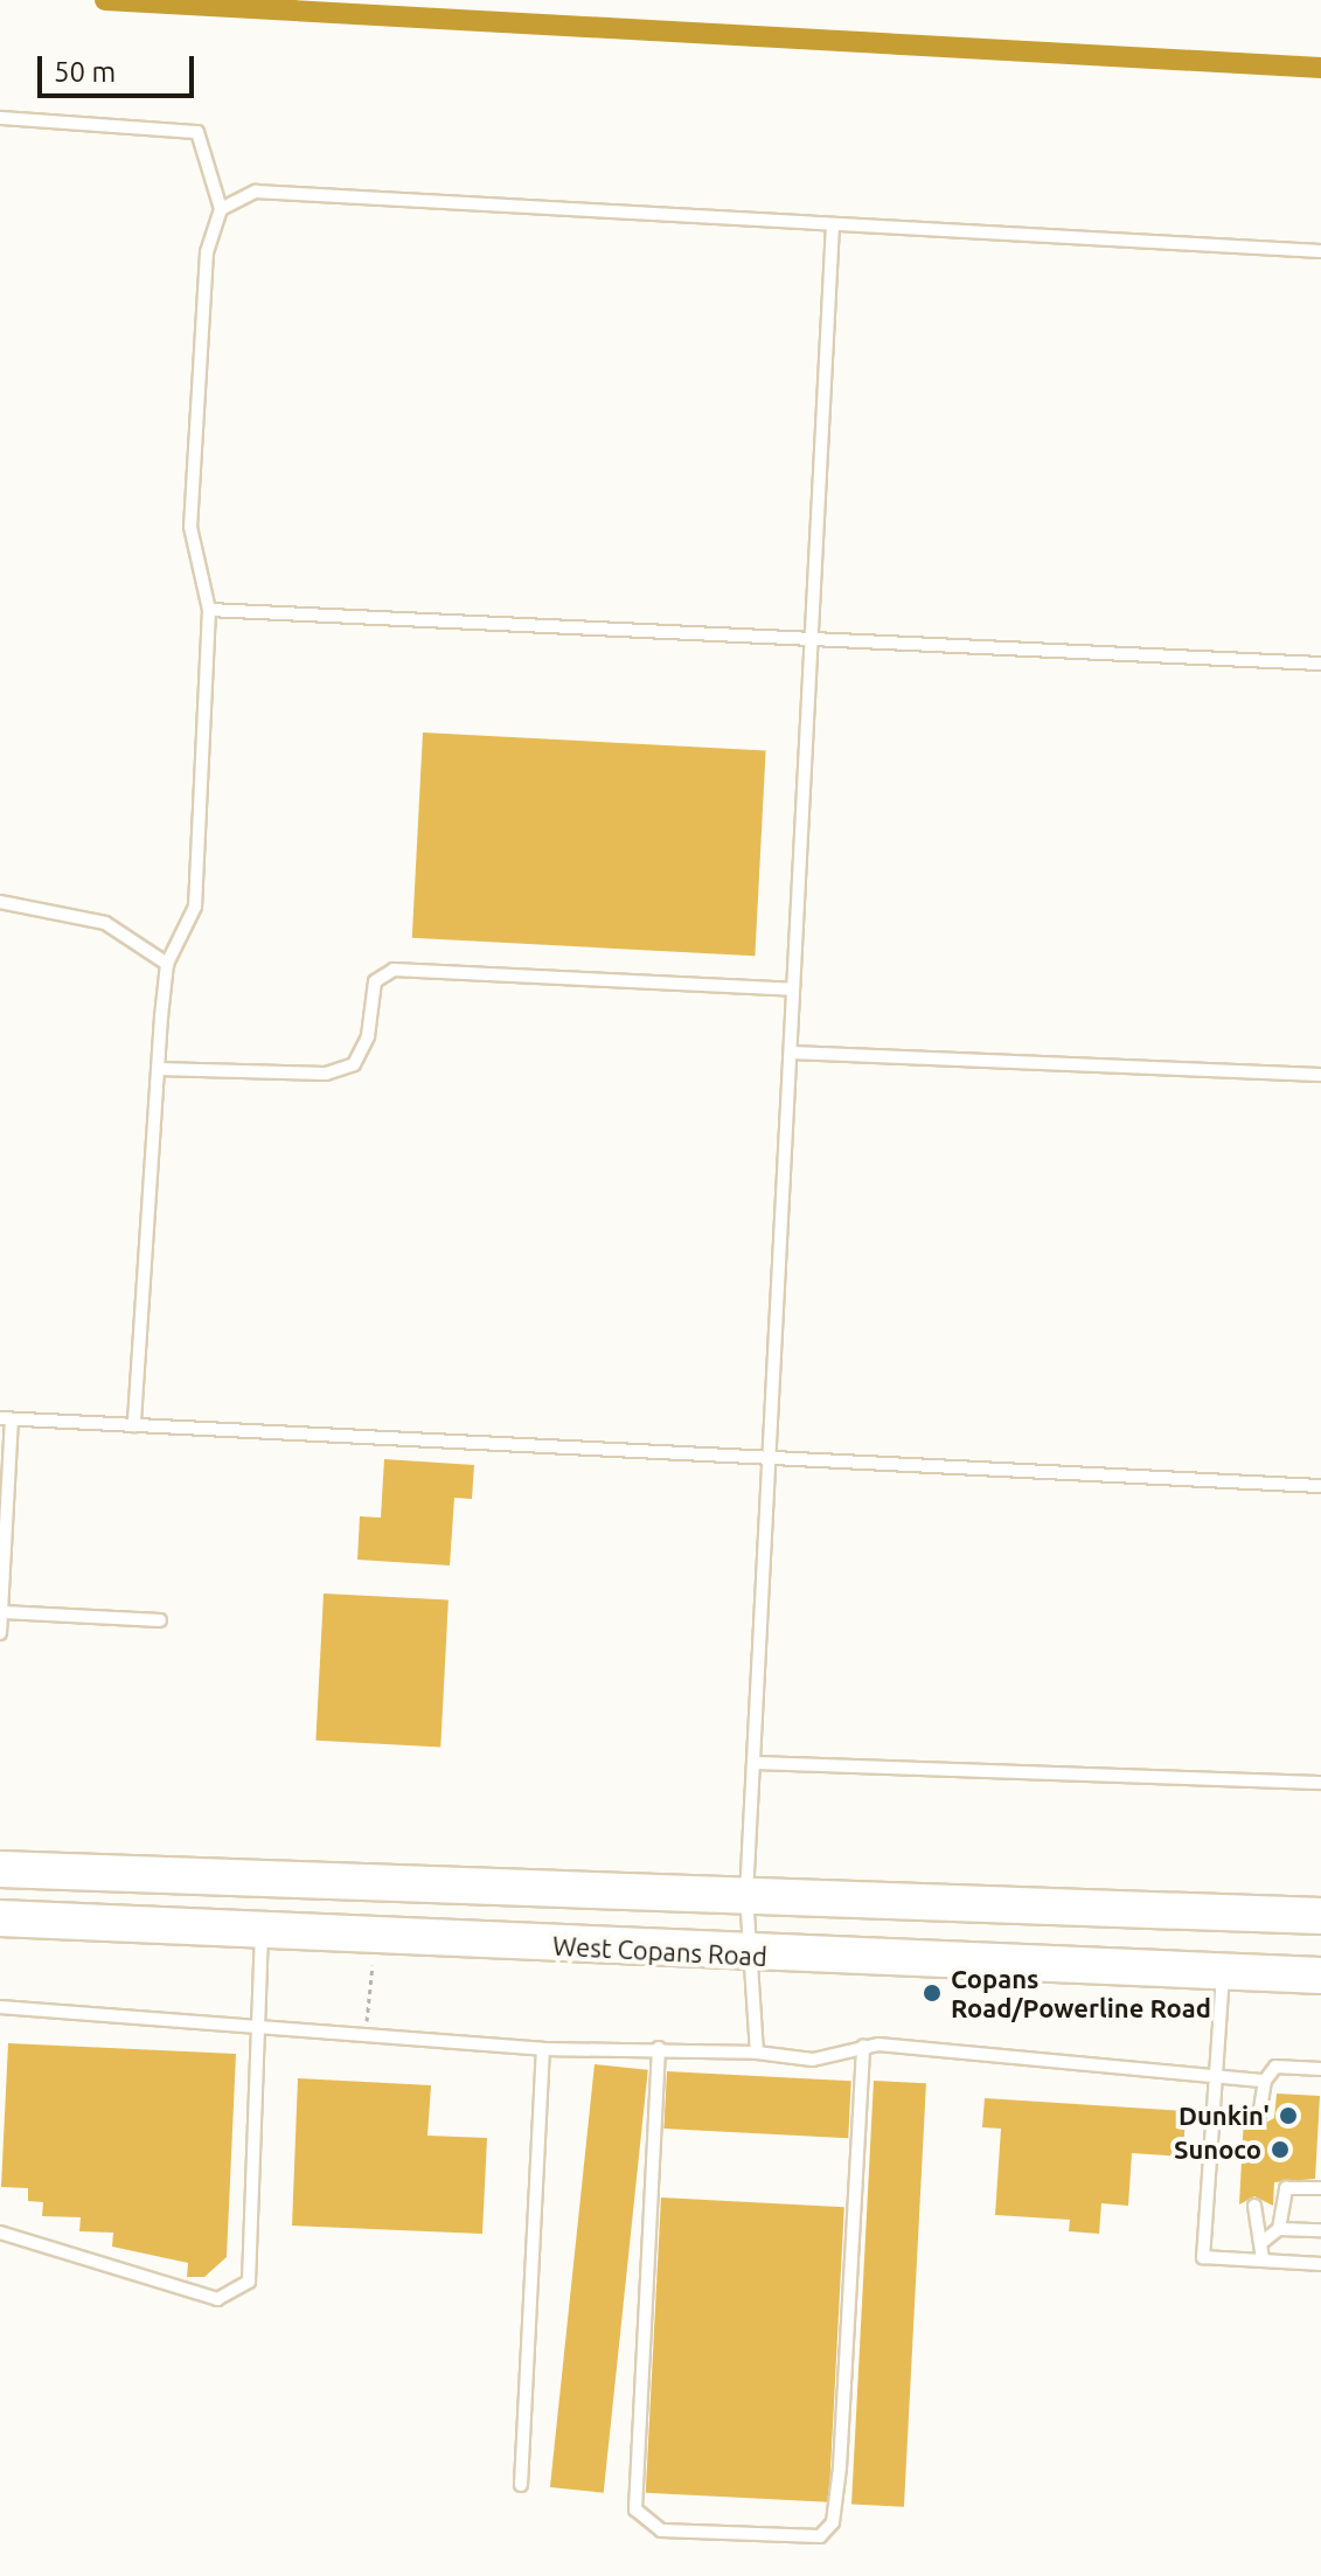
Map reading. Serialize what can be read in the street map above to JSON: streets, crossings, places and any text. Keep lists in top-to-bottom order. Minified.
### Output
{"streets":{"main road":["West Copans Road"]},"places":["Copans Road/Powerline Road","Dunkin'","Sunoco"],"scale_bar":"50 m"}
